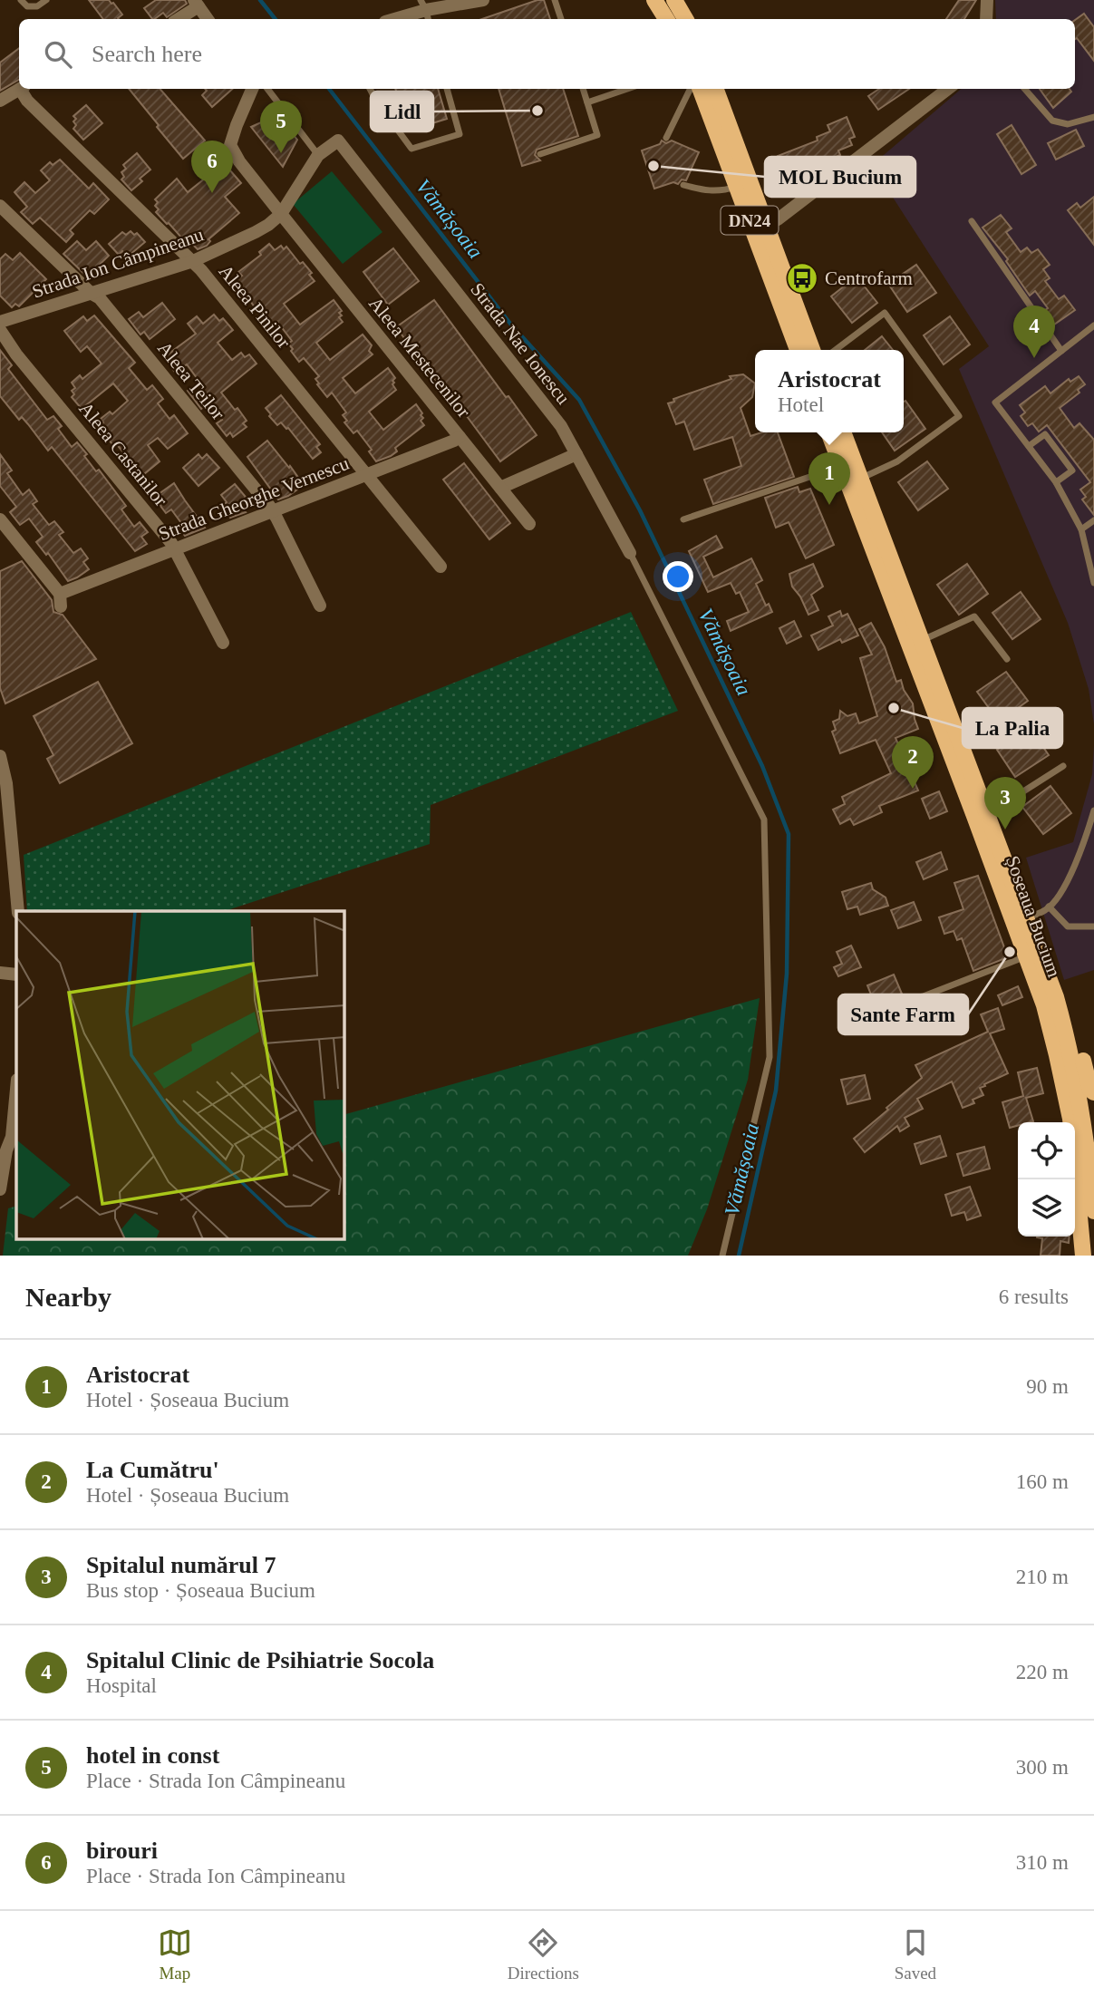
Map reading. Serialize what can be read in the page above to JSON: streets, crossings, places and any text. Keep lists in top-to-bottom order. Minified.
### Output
{"streets":{"main road":["DN24","Șoseaua Bucium"],"street":["Strada Ion Câmpineanu","Aleea Pinilor","Strada Nae Ionescu","Aleea Mestecenilor","Aleea Teilor","Aleea Castanilor","Strada Gheorghe Vernescu"]},"crossings":[["Strada Ion Câmpineanu","Aleea Pinilor"],["Strada Ion Câmpineanu","Aleea Mestecenilor"],["Strada Ion Câmpineanu","Aleea Teilor"],["Aleea Pinilor","Strada Gheorghe Vernescu"],["Aleea Mestecenilor","Strada Gheorghe Vernescu"],["Aleea Teilor","Strada Gheorghe Vernescu"],["Aleea Castanilor","Strada Gheorghe Vernescu"]],"water":["Vămășoaia"],"places":{"other":["Lidl","MOL Bucium","La Palia","Sante Farm"],"bus stop":["Centrofarm"]},"page":{"search":"Search here","pins":["5","6","4","1","2","3"],"popup":["Aristocrat","Hotel"],"heading":["Nearby","6 results"],"list":[{"mark":"1","name":"Aristocrat","note":"Hotel · Șoseaua Bucium","value":"90 m"},{"mark":"2","name":"La Cumătru'","note":"Hotel · Șoseaua Bucium","value":"160 m"},{"mark":"3","name":"Spitalul numărul 7","note":"Bus stop · Șoseaua Bucium","value":"210 m"},{"mark":"4","name":"Spitalul Clinic de Psihiatrie Socola","note":"Hospital","value":"220 m"},{"mark":"5","name":"hotel in const","note":"Place · Strada Ion Câmpineanu","value":"300 m"},{"mark":"6","name":"birouri","note":"Place · Strada Ion Câmpineanu","value":"310 m"}],"nav":["Map","Directions","Saved"]}}
